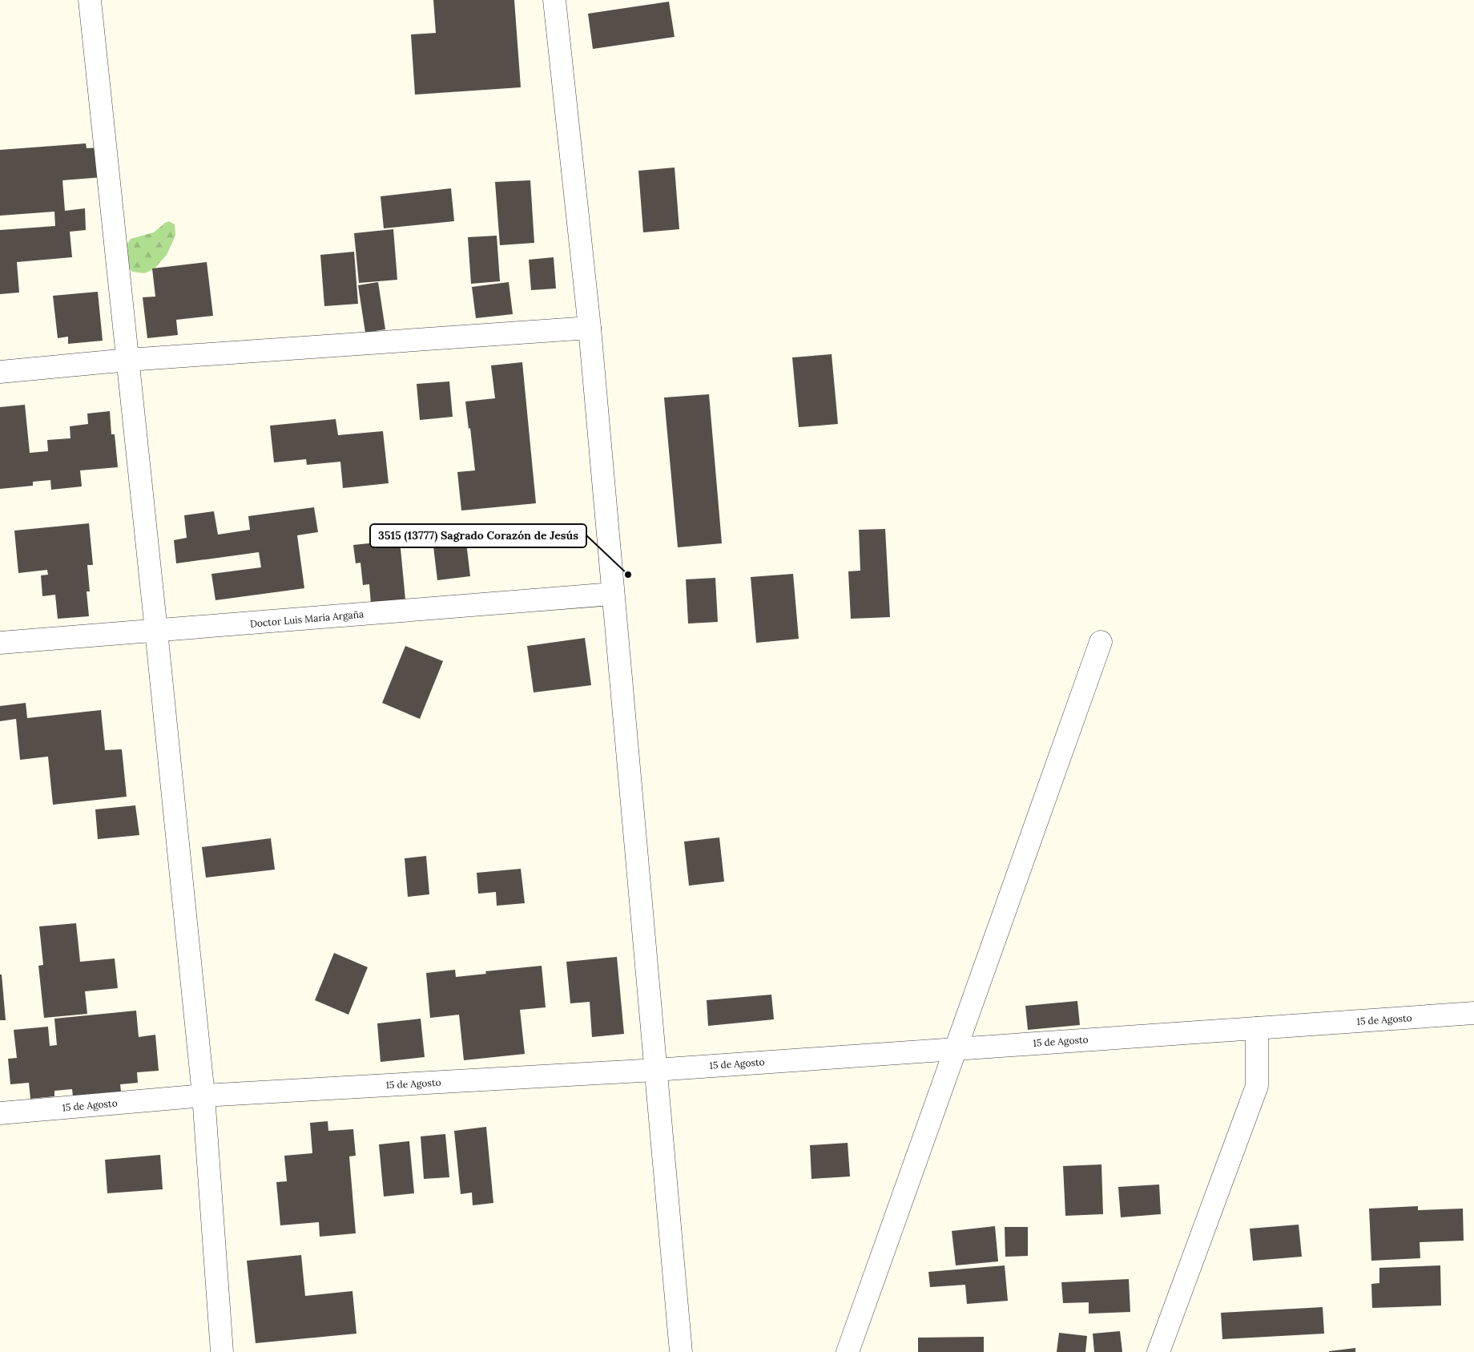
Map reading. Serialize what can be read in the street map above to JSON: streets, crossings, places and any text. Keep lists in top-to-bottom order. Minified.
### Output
{"streets":{"street":["Doctor Luis María Argaña","15 de Agosto"]},"places":["3515 (13777) Sagrado Corazón de Jesús"]}
